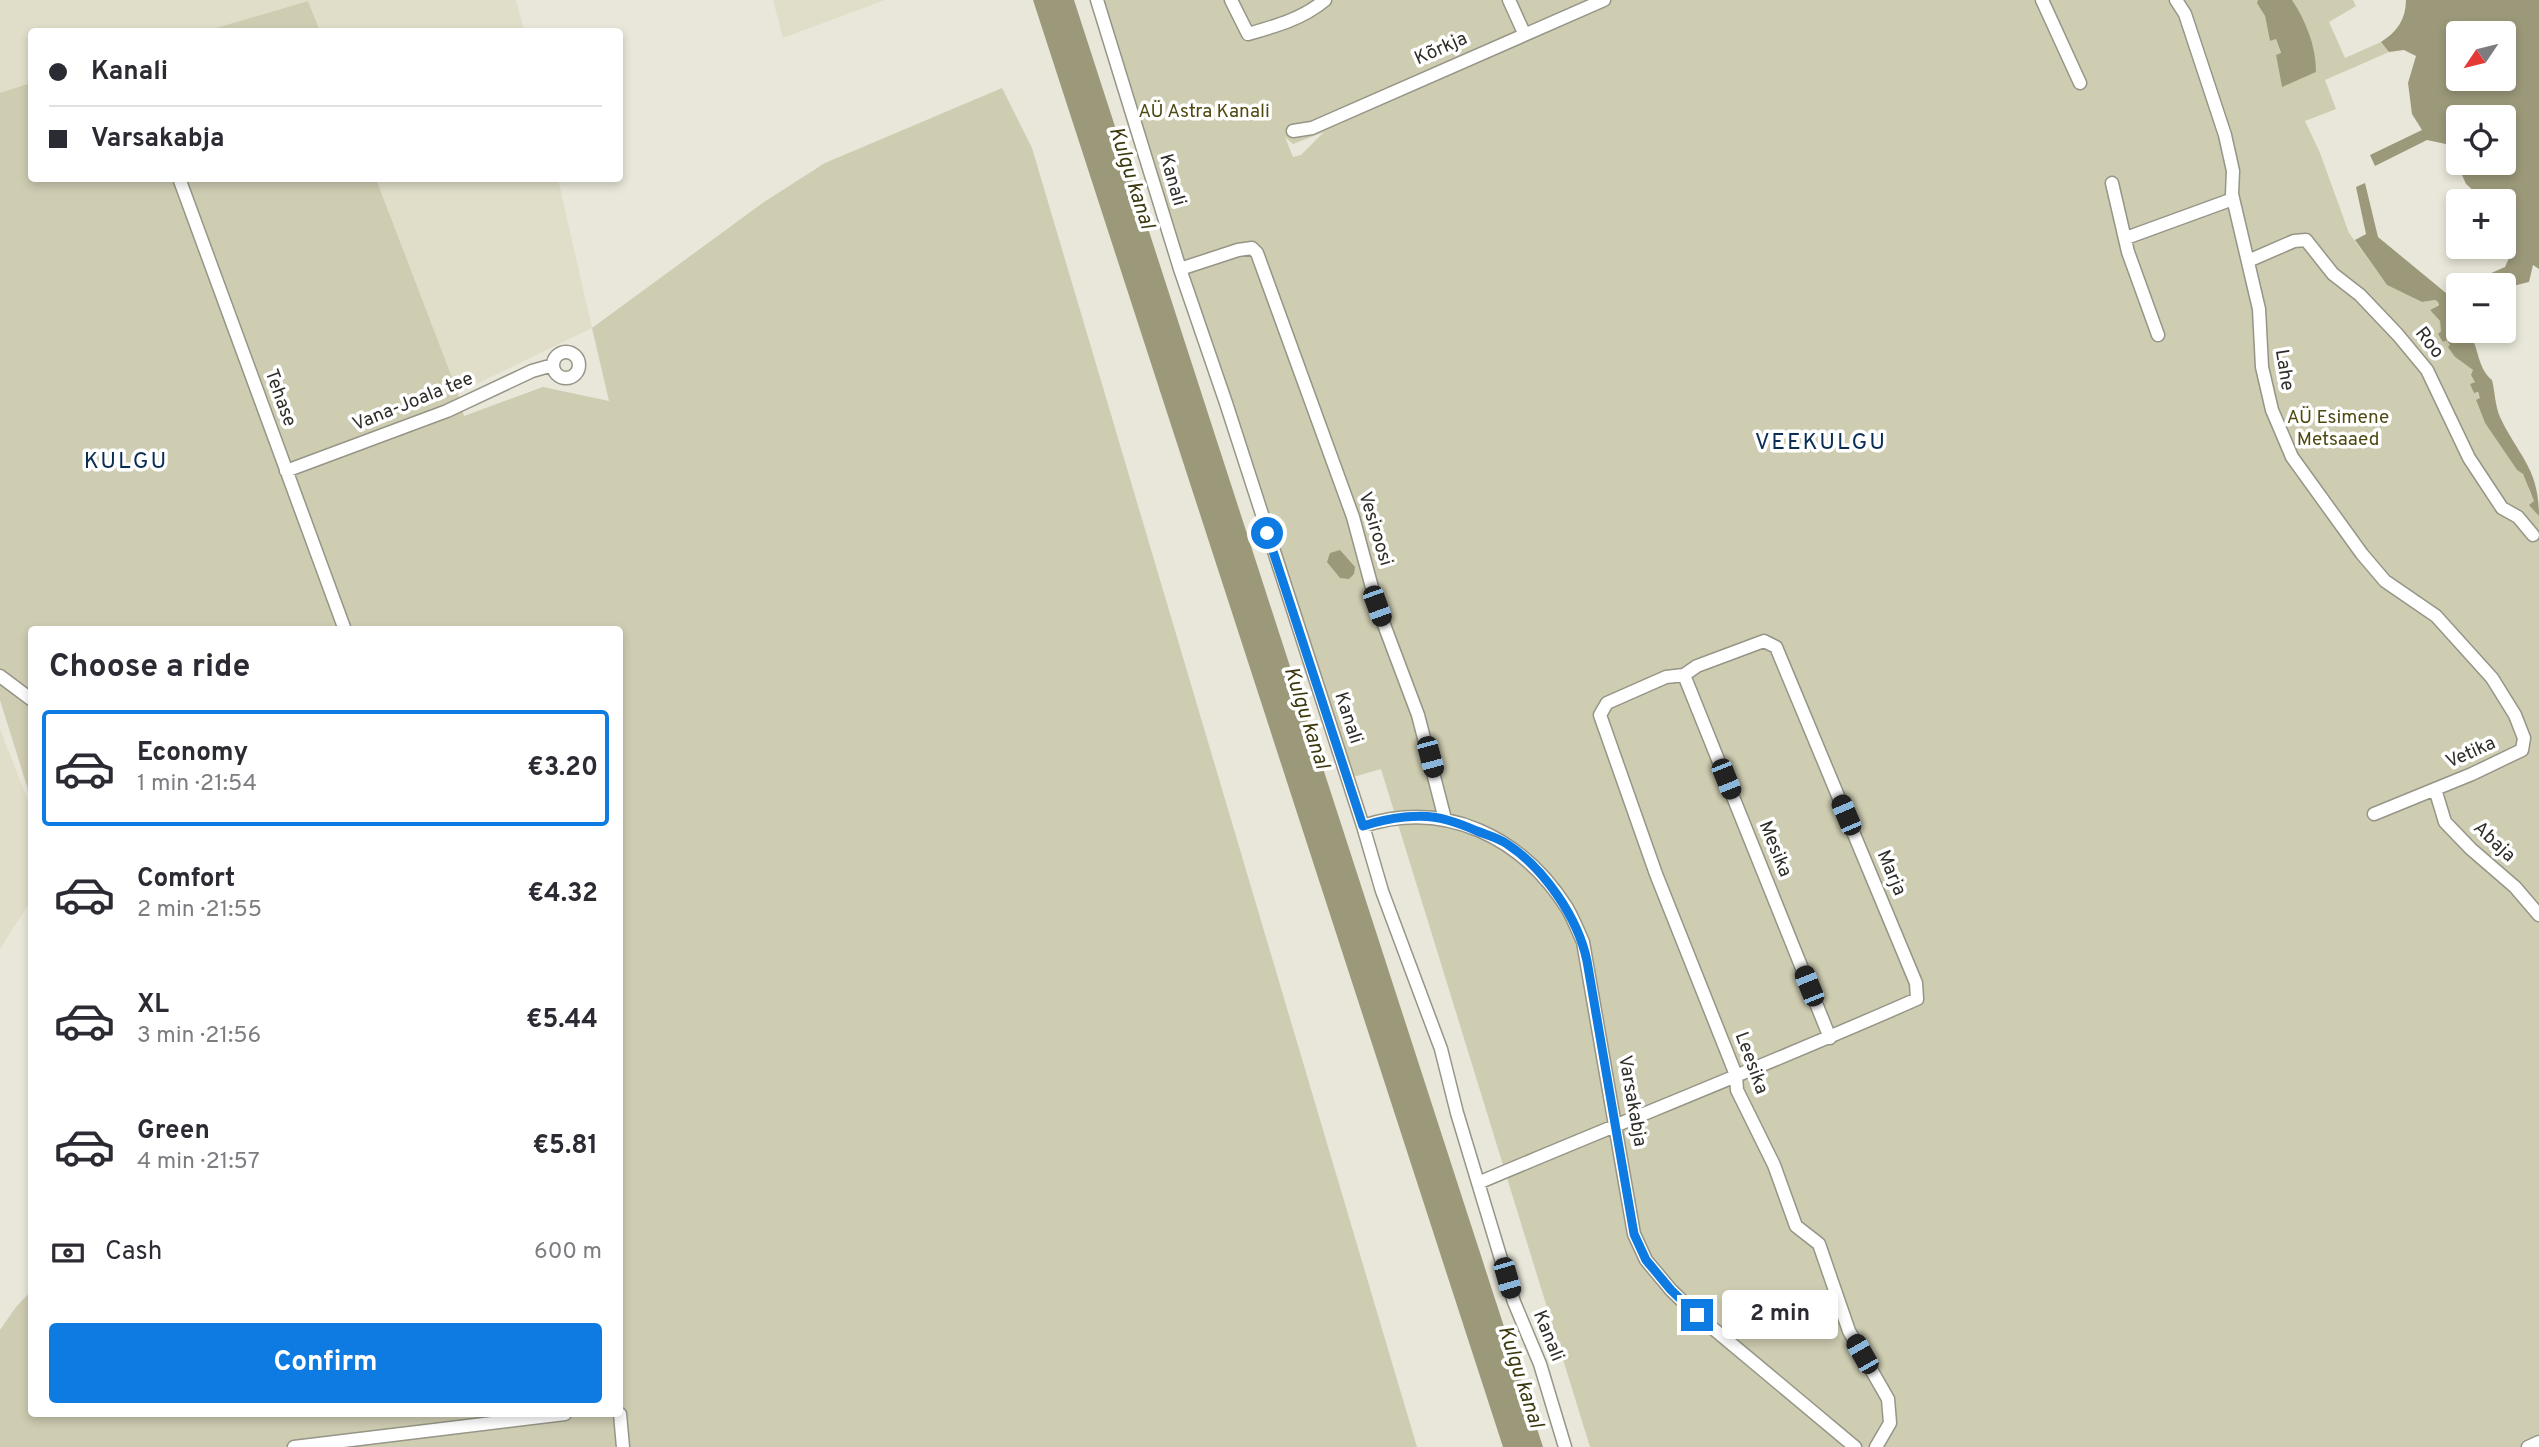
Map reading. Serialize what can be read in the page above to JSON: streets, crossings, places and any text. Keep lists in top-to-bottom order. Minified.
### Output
{"streets":{"street":["Kõrkja","Kanali","Roo","Lahe","Tehase","Vana-Joala tee","Vesiroosi","Vetika","Abaja","Mesika","Marja","Leesika","Varsakabja"]},"crossings":[["Kanali","Vesiroosi"],["Roo","Lahe"],["Lahe","Vetika"],["Tehase","Vana-Joala tee"],["Vesiroosi","Varsakabja"],["Vetika","Abaja"],["Mesika","Marja"],["Mesika","Leesika"],["Marja","Leesika"]],"districts":["VEEKULGU","KULGU"],"water":["Kulgu kanal"],"parks":["AÜ Astra Kanali","AÜ Esimene Metsaaed"],"north":"bottom left","page":{"map_buttons":["+","−"],"banner":["Kanali","Varsakabja"],"heading":"Choose a ride","list":[{"name":"Economy","note":"1 min · 21:54","value":"€3.20"},{"name":"Comfort","note":"2 min · 21:55","value":"€4.32"},{"name":"XL","note":"3 min · 21:56","value":"€5.44"},{"name":"Green","note":"4 min · 21:57","value":"€5.81"}],"pay":["Cash","600 m"],"bubble":"2 min","buttons":"Confirm"}}
